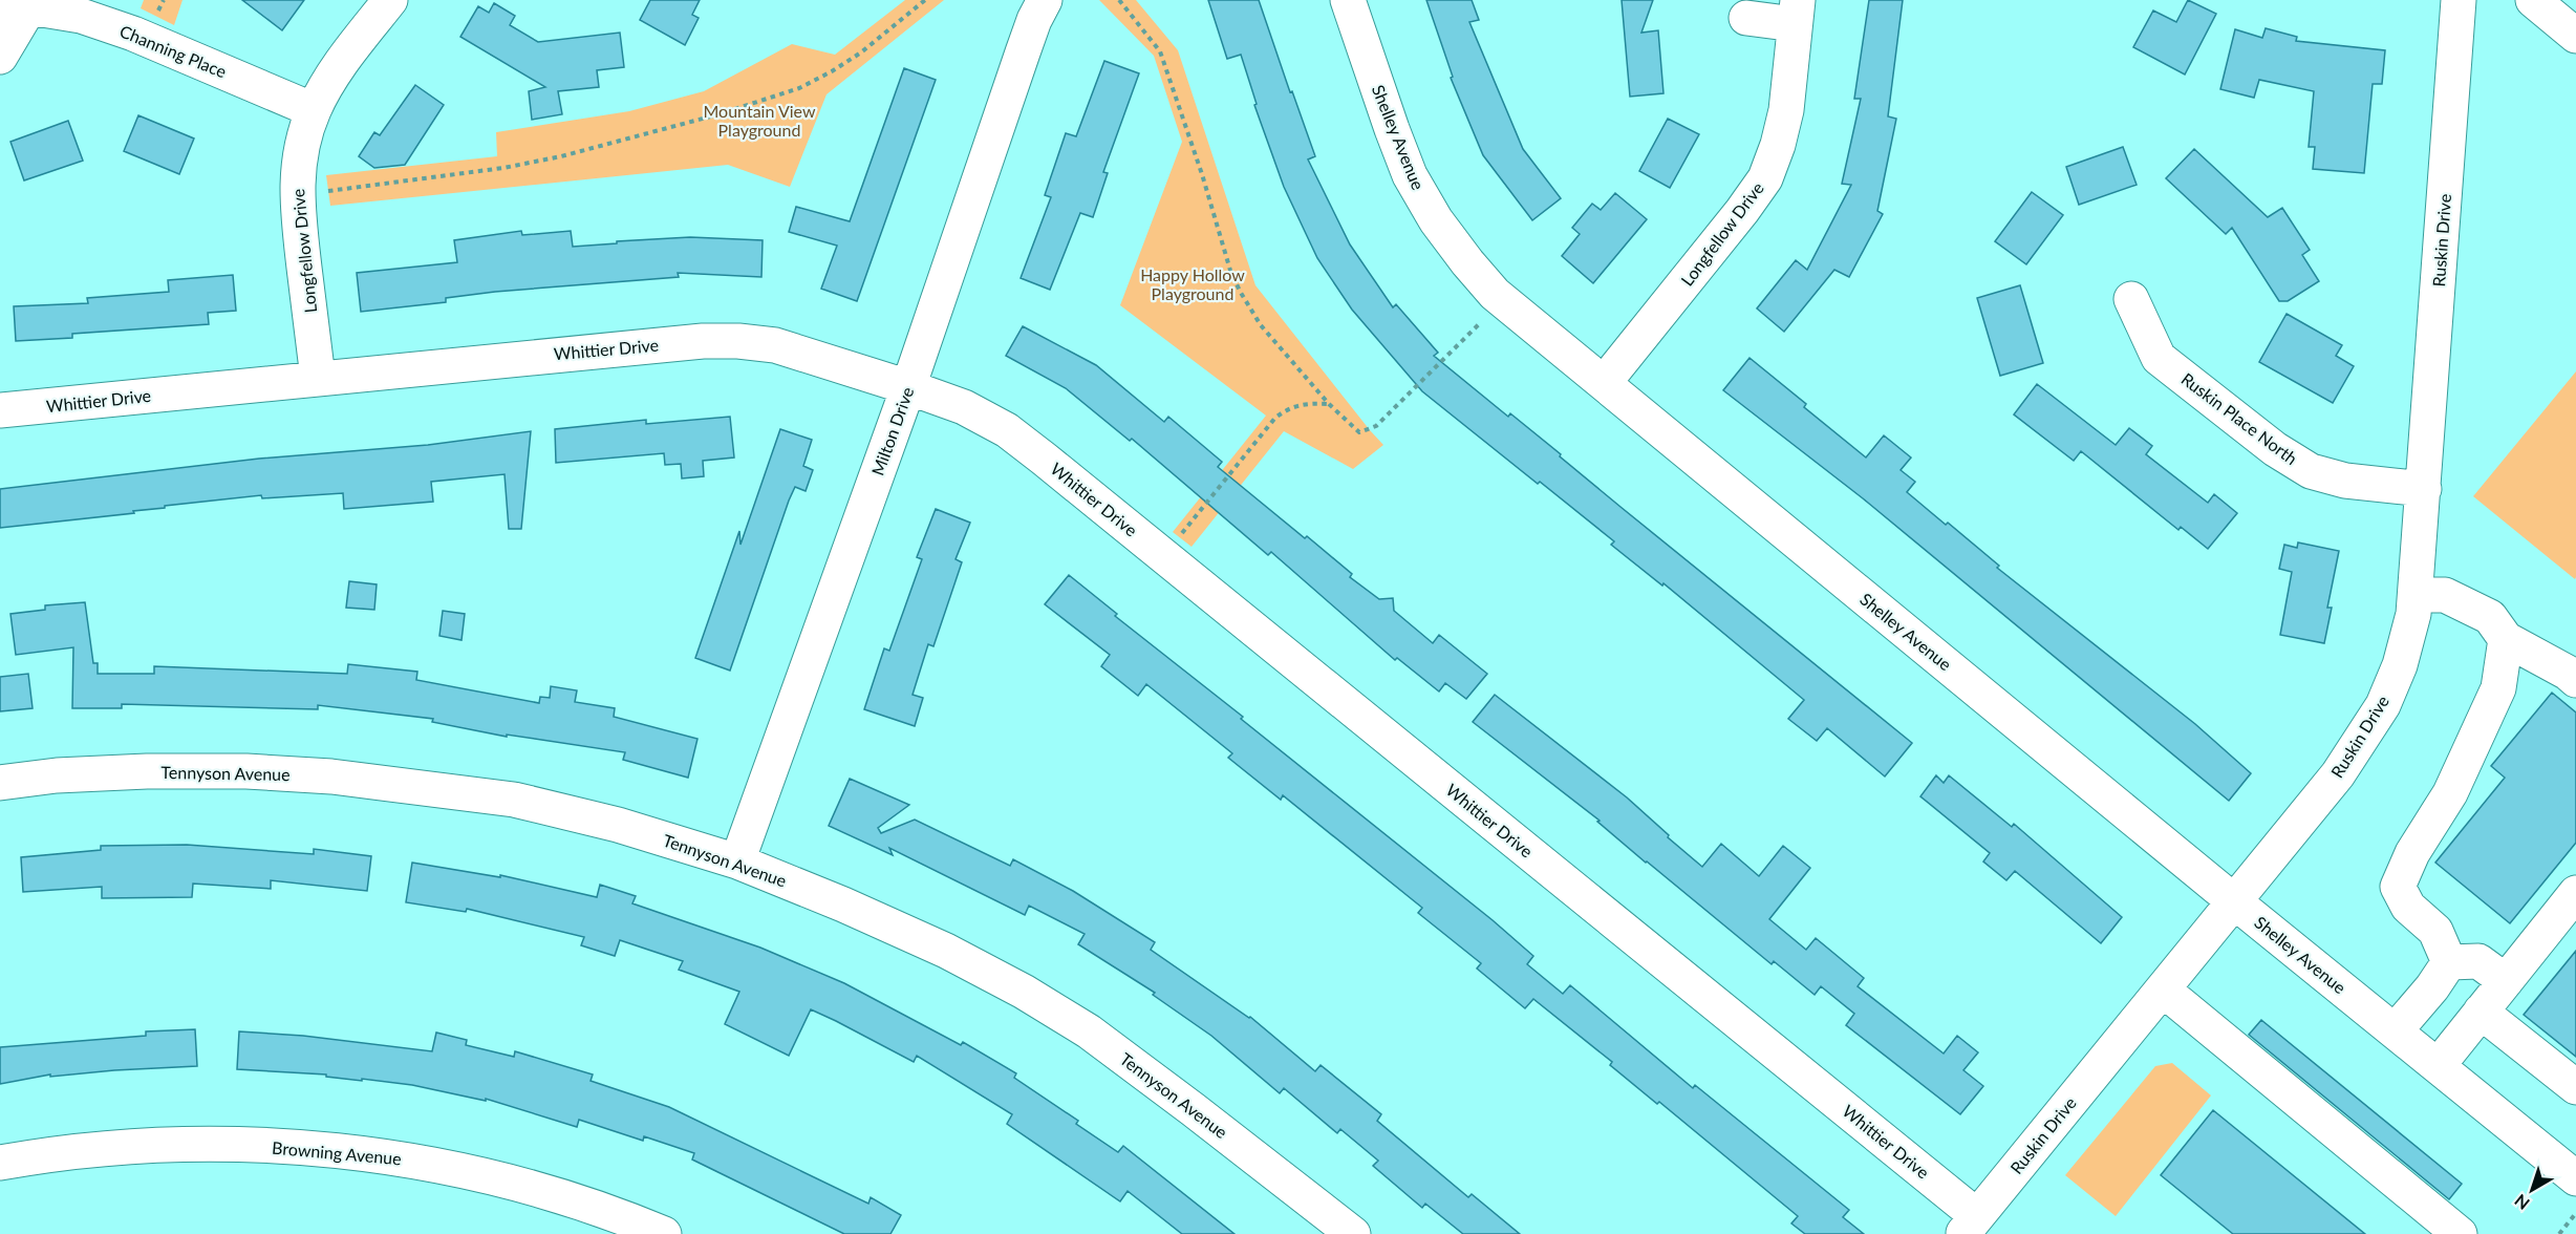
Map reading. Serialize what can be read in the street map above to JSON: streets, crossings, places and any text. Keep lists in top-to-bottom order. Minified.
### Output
{"streets":{"street":["Channing Place","Shelley Avenue","Longfellow Drive","Ruskin Drive","Whittier Drive","Ruskin Place North","Milton Drive","Tennyson Avenue","Browning Avenue"]},"crossings":[["Channing Place","Longfellow Drive"],["Shelley Avenue","Longfellow Drive"],["Shelley Avenue","Ruskin Drive"],["Longfellow Drive","Whittier Drive"],["Ruskin Drive","Whittier Drive"],["Ruskin Drive","Ruskin Place North"],["Whittier Drive","Milton Drive"],["Milton Drive","Tennyson Avenue"]],"parks":["Mountain View Playground","Happy Hollow Playground"],"north":"bottom left"}
